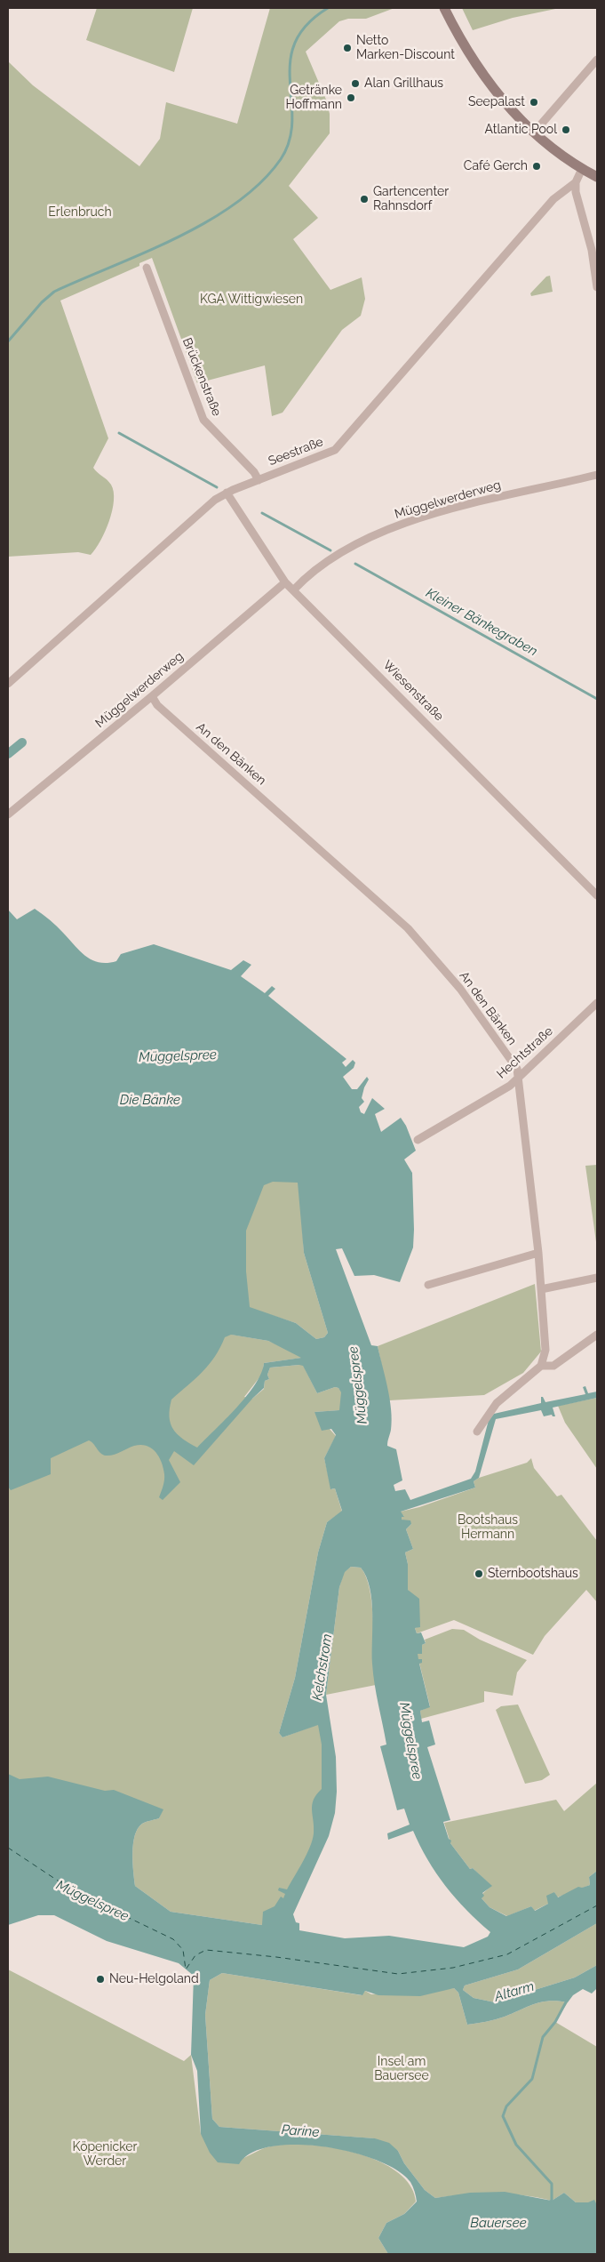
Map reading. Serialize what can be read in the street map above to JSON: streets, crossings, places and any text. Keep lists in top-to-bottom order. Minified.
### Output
{"streets":{"street":["Brückenstraße","Seestraße","Müggelwerderweg","Wiesenstraße","An den Bänken","Hechtstraße"]},"crossings":[["Brückenstraße","Seestraße"],["Seestraße","Wiesenstraße"],["Müggelwerderweg","Wiesenstraße"],["Müggelwerderweg","An den Bänken"],["An den Bänken","Hechtstraße"]],"water":["Kleiner Bänkegraben","Müggelspree","Die Bänke","Kelchstrom","Altarm","Parine","Bauersee"],"parks":["Erlenbruch","KGA Wittigwiesen","Bootshaus Hermann","Insel am Bauersee","Köpenicker Werder"],"places":["Netto Marken-Discount","Alan Grillhaus","Getränke Hoffmann","Seepalast","Atlantic Pool","Café Gerch","Gartencenter Rahnsdorf","Sternbootshaus","Neu-Helgoland"]}
